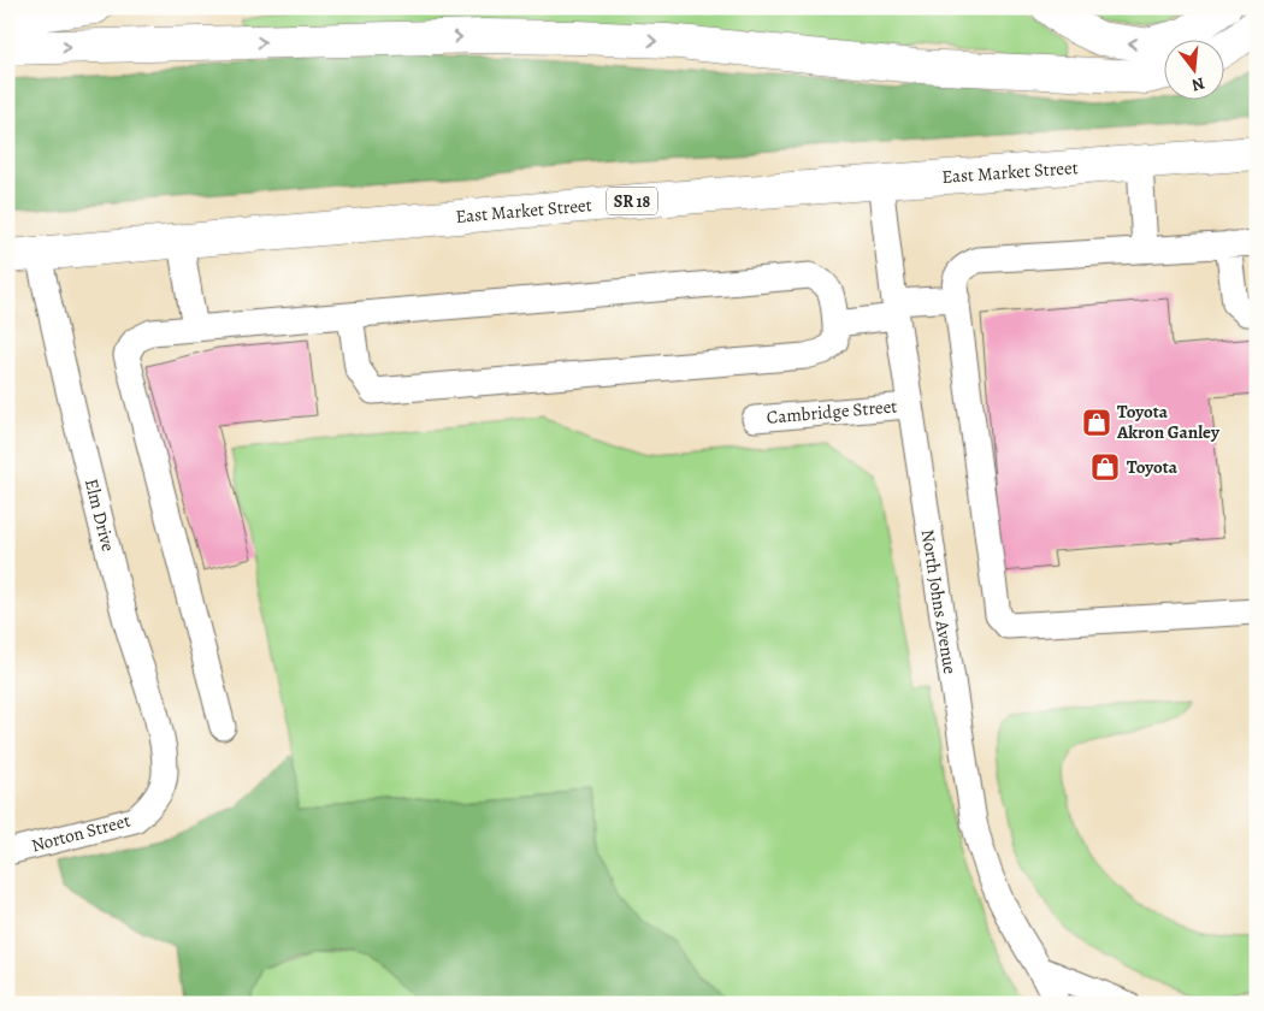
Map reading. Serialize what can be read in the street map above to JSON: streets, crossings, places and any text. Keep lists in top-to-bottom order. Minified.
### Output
{"streets":{"main road":["East Market Street","SR 18"],"street":["Cambridge Street","Elm Drive","North Johns Avenue","Norton Street"]},"crossings":[["East Market Street","Elm Drive"],["East Market Street","North Johns Avenue"],["Cambridge Street","North Johns Avenue"],["Elm Drive","Norton Street"]],"places":{"shop":["Toyota Akron Ganley","Toyota"]},"north":"bottom"}
